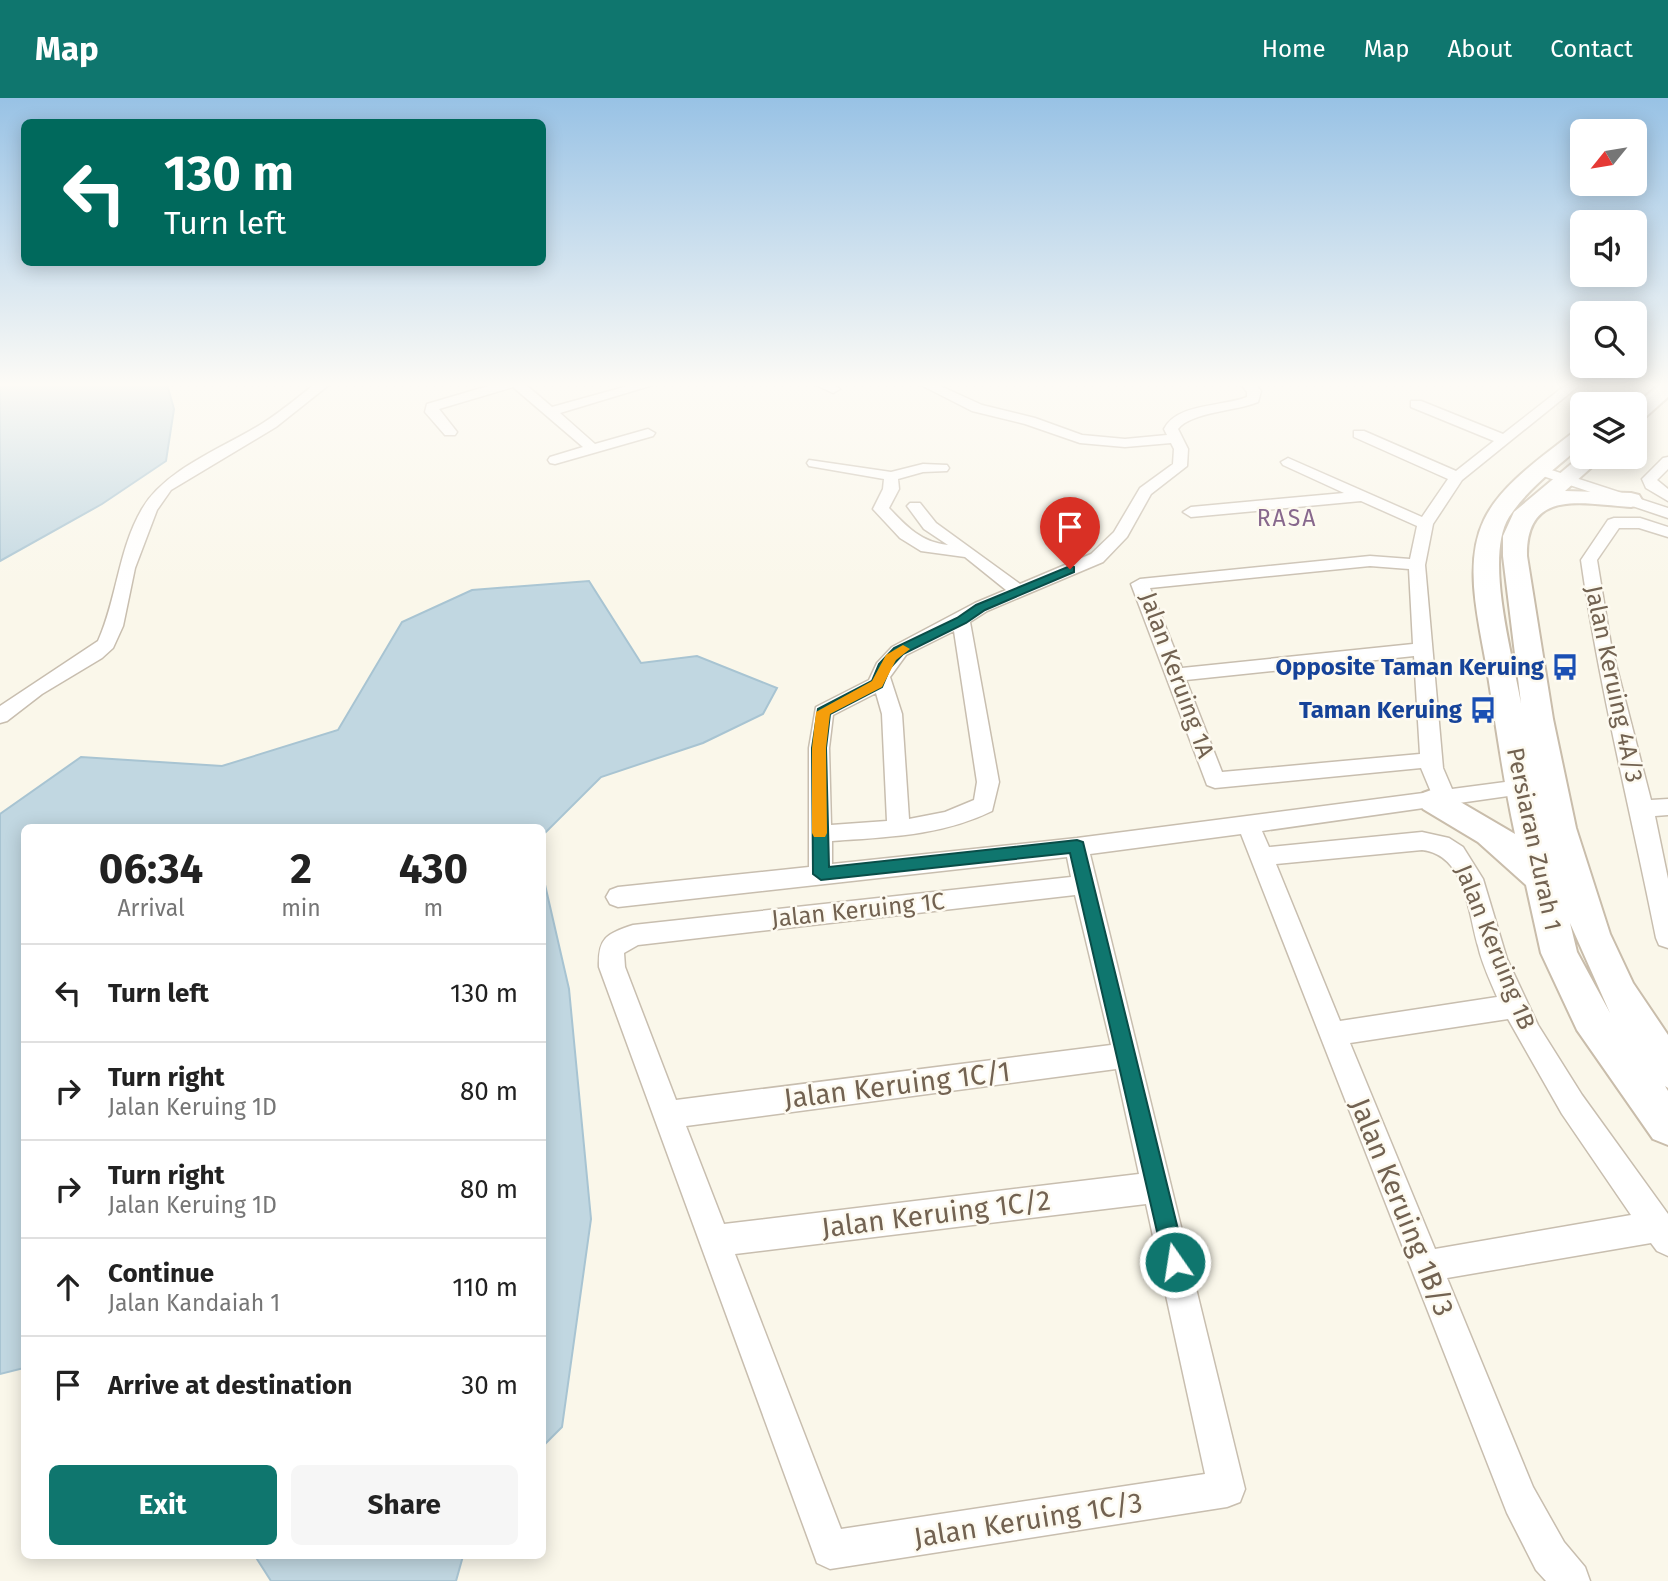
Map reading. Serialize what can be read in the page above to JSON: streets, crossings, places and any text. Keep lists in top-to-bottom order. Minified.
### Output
{"streets":{"main road":["Persiaran Zurah 1"],"street":["Jalan Keruing 1A","Jalan Keruing 4A/3","Jalan Keruing 1C","Jalan Keruing 1B","Jalan Keruing 1C/1","Jalan Keruing 1B/3","Jalan Keruing 1C/2","Jalan Keruing 1C/3"]},"crossings":[["Jalan Keruing 1C","Jalan Keruing 1C/1"],["Jalan Keruing 1B","Jalan Keruing 1B/3"],["Jalan Keruing 1C/2","Jalan Keruing 1C/3"]],"districts":["RASA"],"places":{"bus stop":["Opposite Taman Keruing","Taman Keruing"]},"north":"bottom left","page":{"header":"Map","nav":["Home","Map","About","Contact"],"turn":["130 m","Turn left"],"eta":["06:34","Arrival","2","min","430","m"],"list":[{"name":"Turn left","value":"130 m"},{"name":"Turn right","note":"Jalan Keruing 1D","value":"80 m"},{"name":"Turn right","note":"Jalan Keruing 1D","value":"80 m"},{"name":"Continue","note":"Jalan Kandaiah 1","value":"110 m"},{"name":"Arrive at destination","value":"30 m"}],"buttons":["Exit","Share"]}}
